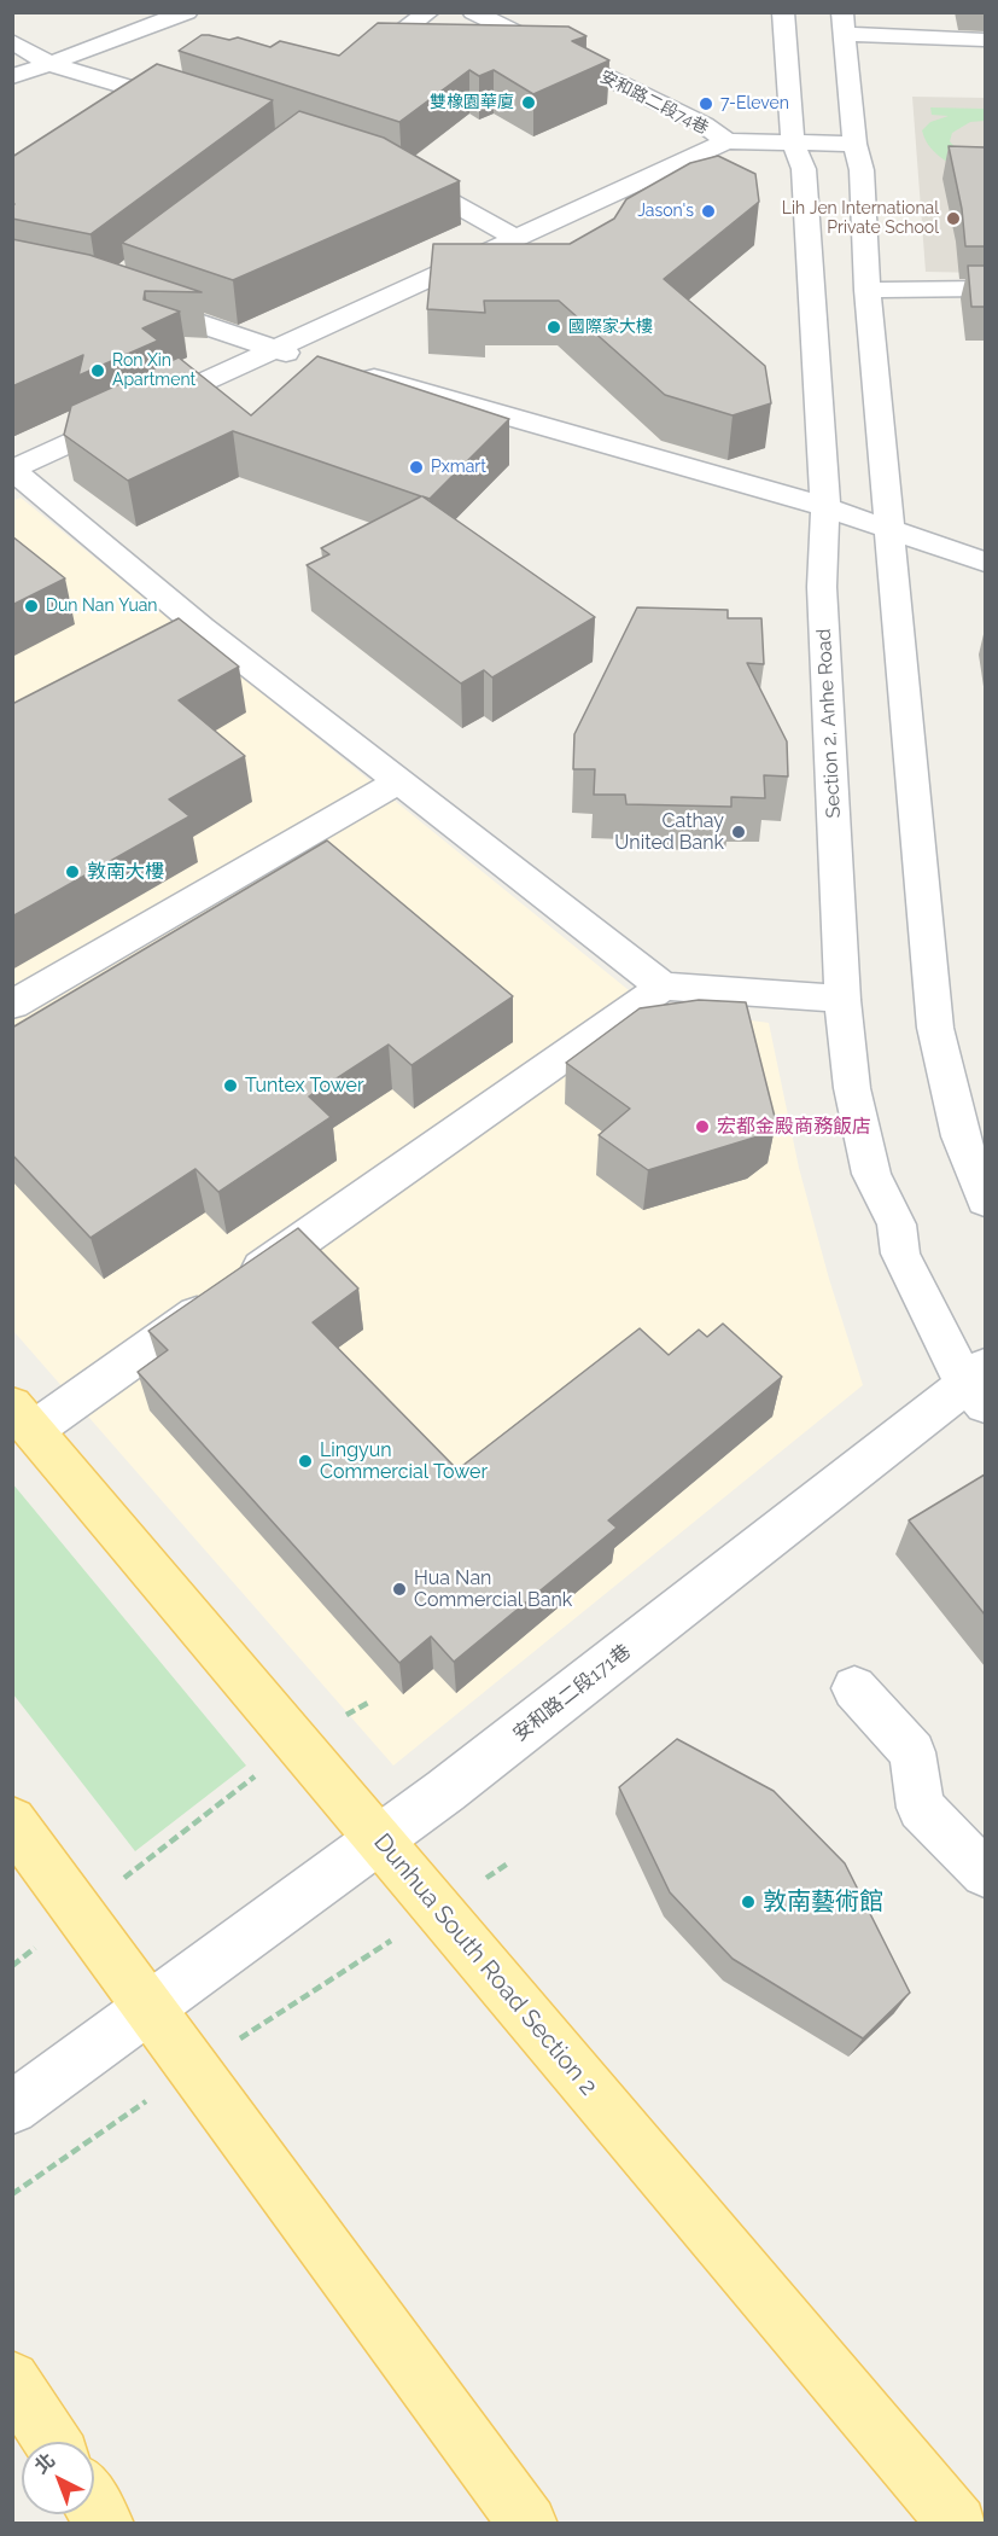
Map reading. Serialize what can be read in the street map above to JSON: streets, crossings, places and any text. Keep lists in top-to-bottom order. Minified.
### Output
{"streets":{"main road":["Dunhua South Road Section 2"],"street":["安和路二段74巷","Section 2, Anhe Road","安和路二段171巷"]},"crossings":[["Section 2, Anhe Road","安和路二段171巷"],["安和路二段171巷","Dunhua South Road Section 2"]],"places":["雙橡園華廈","7-Eleven","Jason's","Lih Jen International Private School","國際家大樓","Ron Xin Apartment","Pxmart","Dun Nan Yuan","Cathay United Bank","敦南大樓","Tuntex Tower","宏都金殿商務飯店","Lingyun Commercial Tower","Hua Nan Commercial Bank","敦南藝術館"],"north":"top left"}
